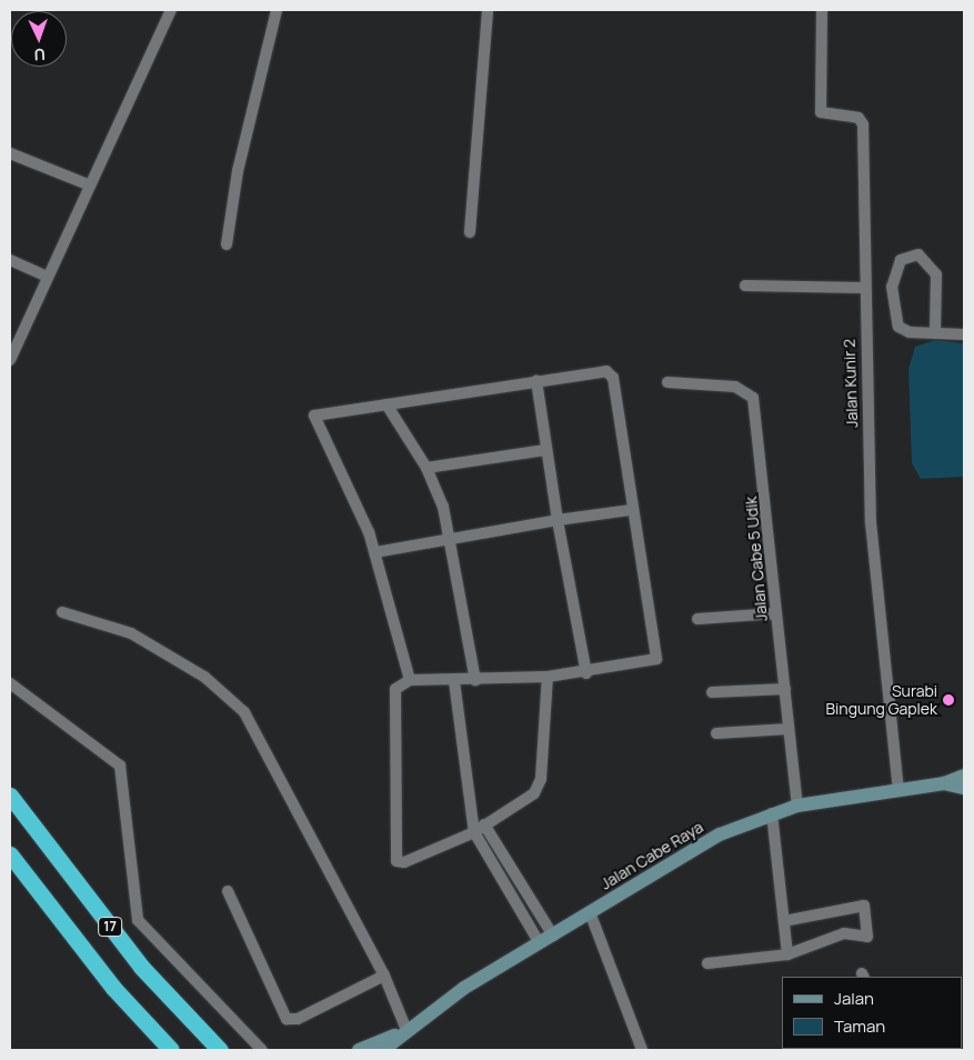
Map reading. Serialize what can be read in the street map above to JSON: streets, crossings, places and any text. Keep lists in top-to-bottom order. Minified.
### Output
{"streets":{"highway":["17"],"main road":["Jalan Cabe Raya"],"street":["Jalan Kunir 2","Jalan Cabe 5 Udik"]},"crossings":[["Jalan Kunir 2","Jalan Cabe Raya"],["Jalan Cabe 5 Udik","Jalan Cabe Raya"]],"places":["Surabi Bingung Gaplek"],"legend":["Jalan","Taman"],"north":"bottom"}
